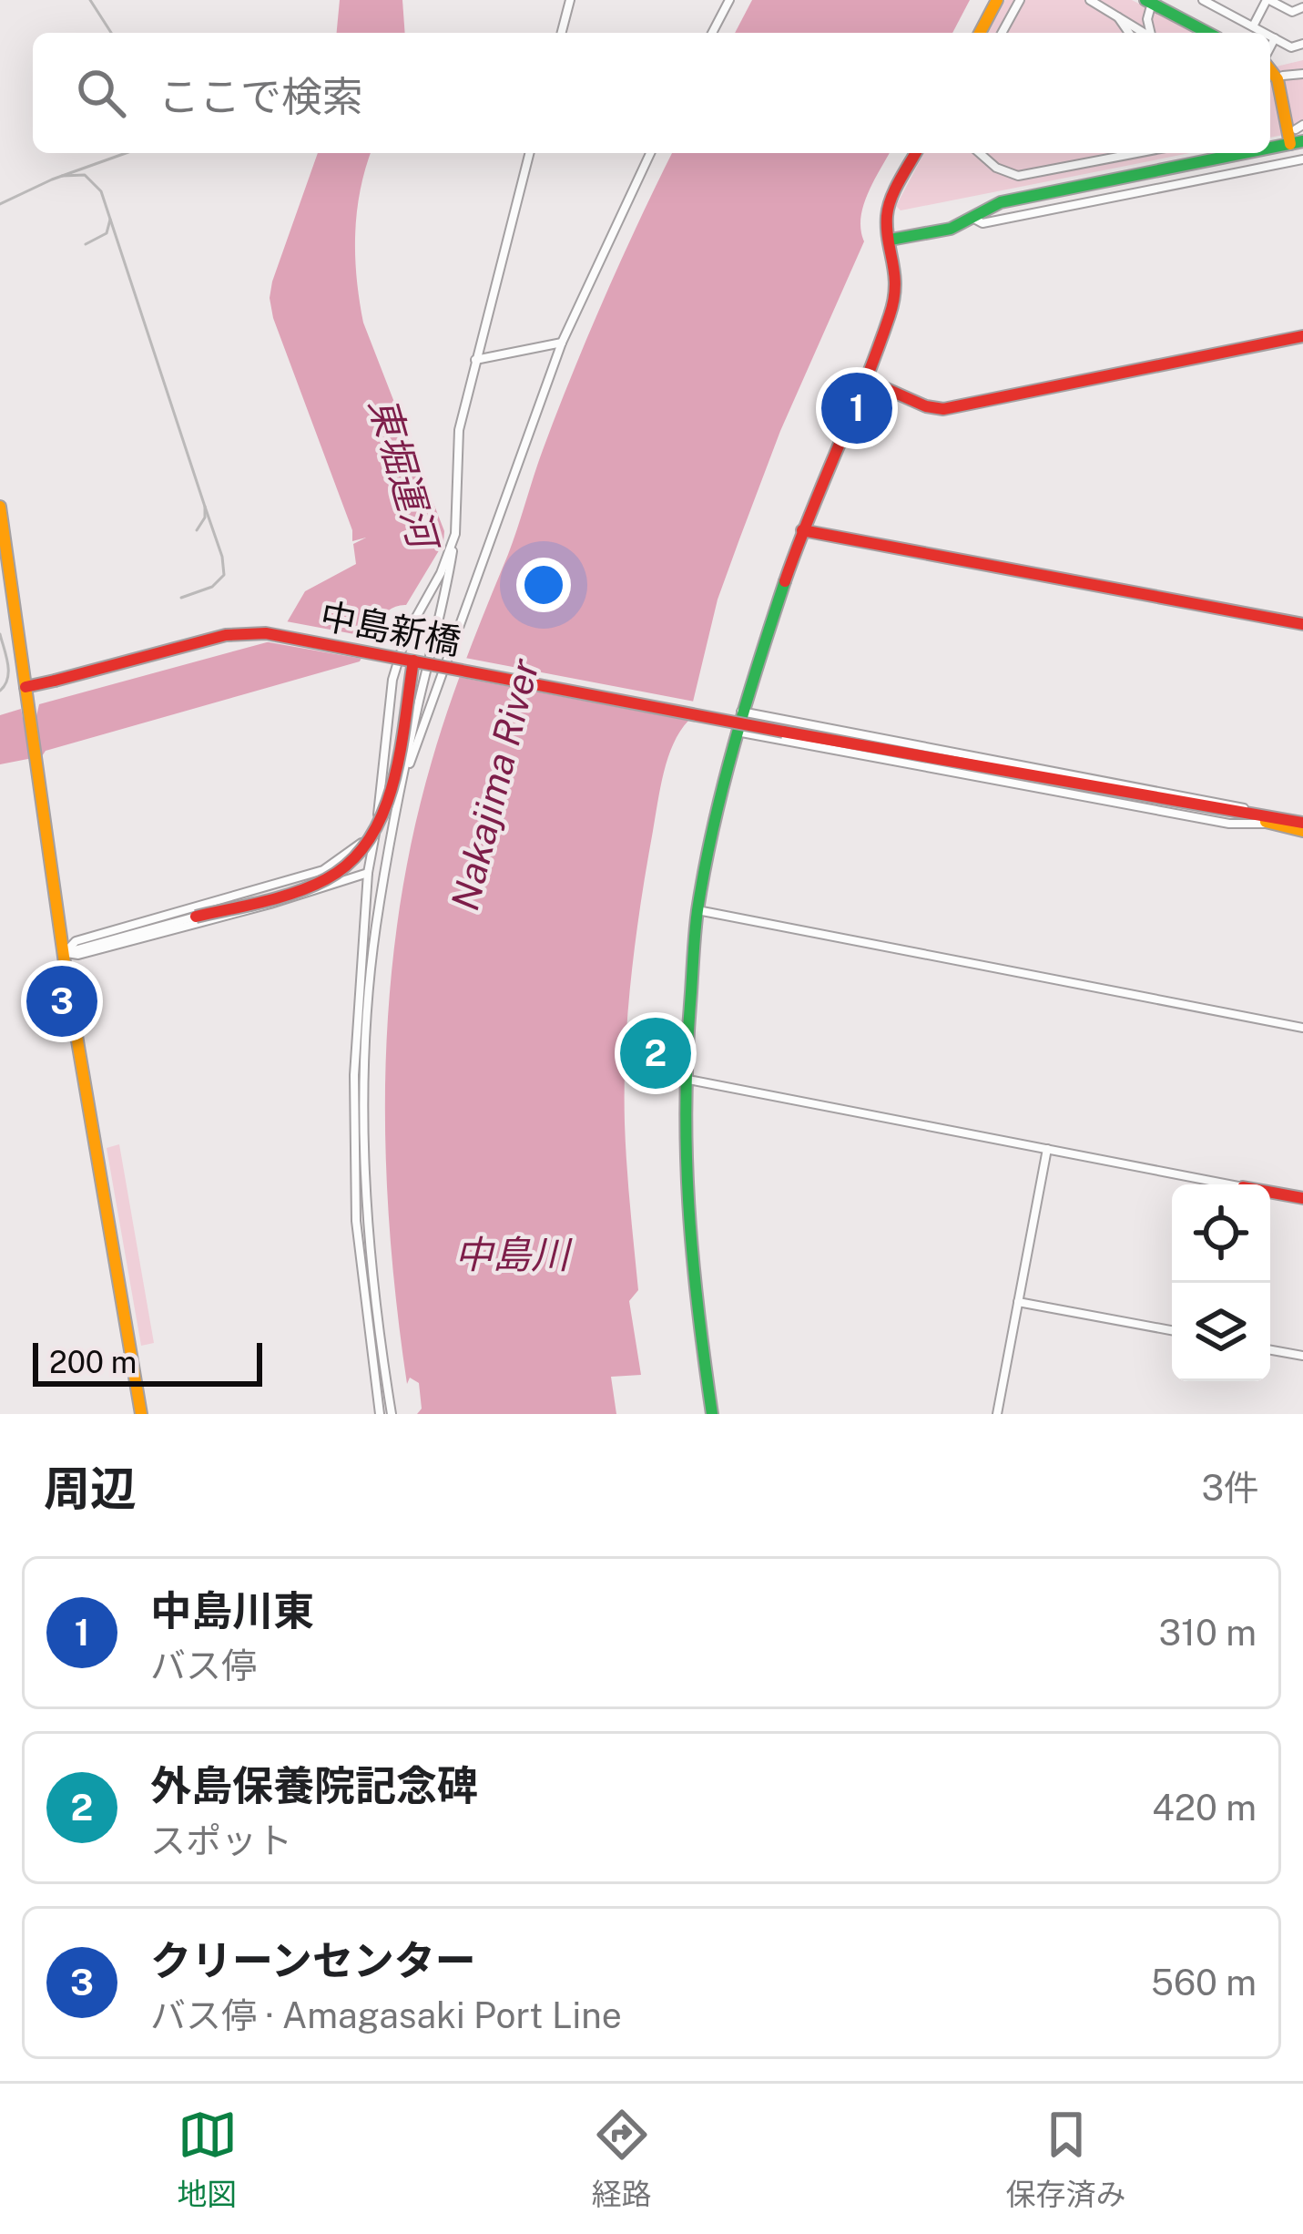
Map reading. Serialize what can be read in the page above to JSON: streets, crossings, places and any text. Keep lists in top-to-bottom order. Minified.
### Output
{"streets":{"street":["中島新橋"]},"water":["東堀運河","Nakajima River","中島川"],"scale_bar":"200 m","page":{"search":"ここで検索","pins":["1","3","2"],"scale":"200 m","heading":["周辺","3件"],"list":[{"mark":"1","name":"中島川東","note":"バス停","value":"310 m"},{"mark":"2","name":"外島保養院記念碑","note":"スポット","value":"420 m"},{"mark":"3","name":"クリーンセンター","note":"バス停 · Amagasaki Port Line","value":"560 m"}],"nav":["地図","経路","保存済み"]}}
